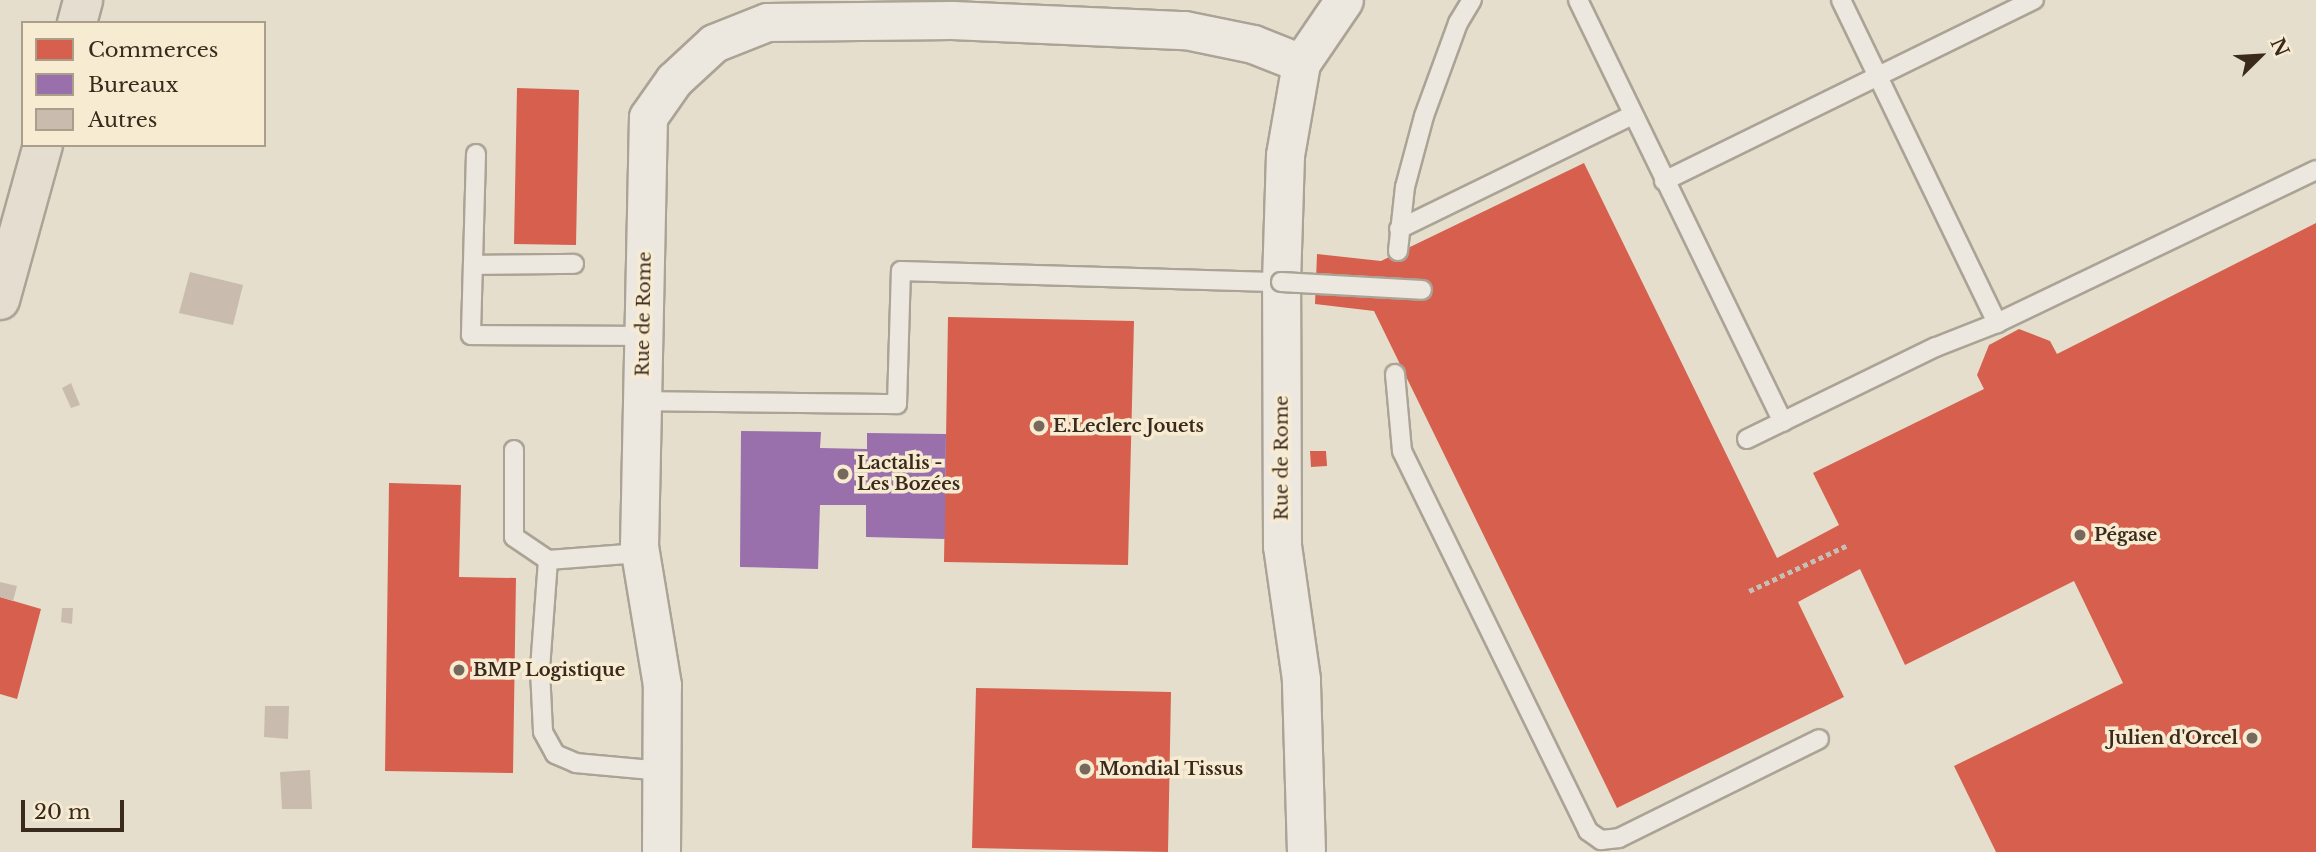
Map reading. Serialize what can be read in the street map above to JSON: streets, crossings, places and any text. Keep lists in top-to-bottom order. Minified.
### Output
{"streets":{"street":["Rue de Rome"]},"places":["E.Leclerc Jouets","Lactalis - Les Bozées","Pégase","BMP Logistique","Julien d'Orcel","Mondial Tissus"],"legend":["Commerces","Bureaux","Autres"],"scale_bar":"20 m","north":"top right"}
